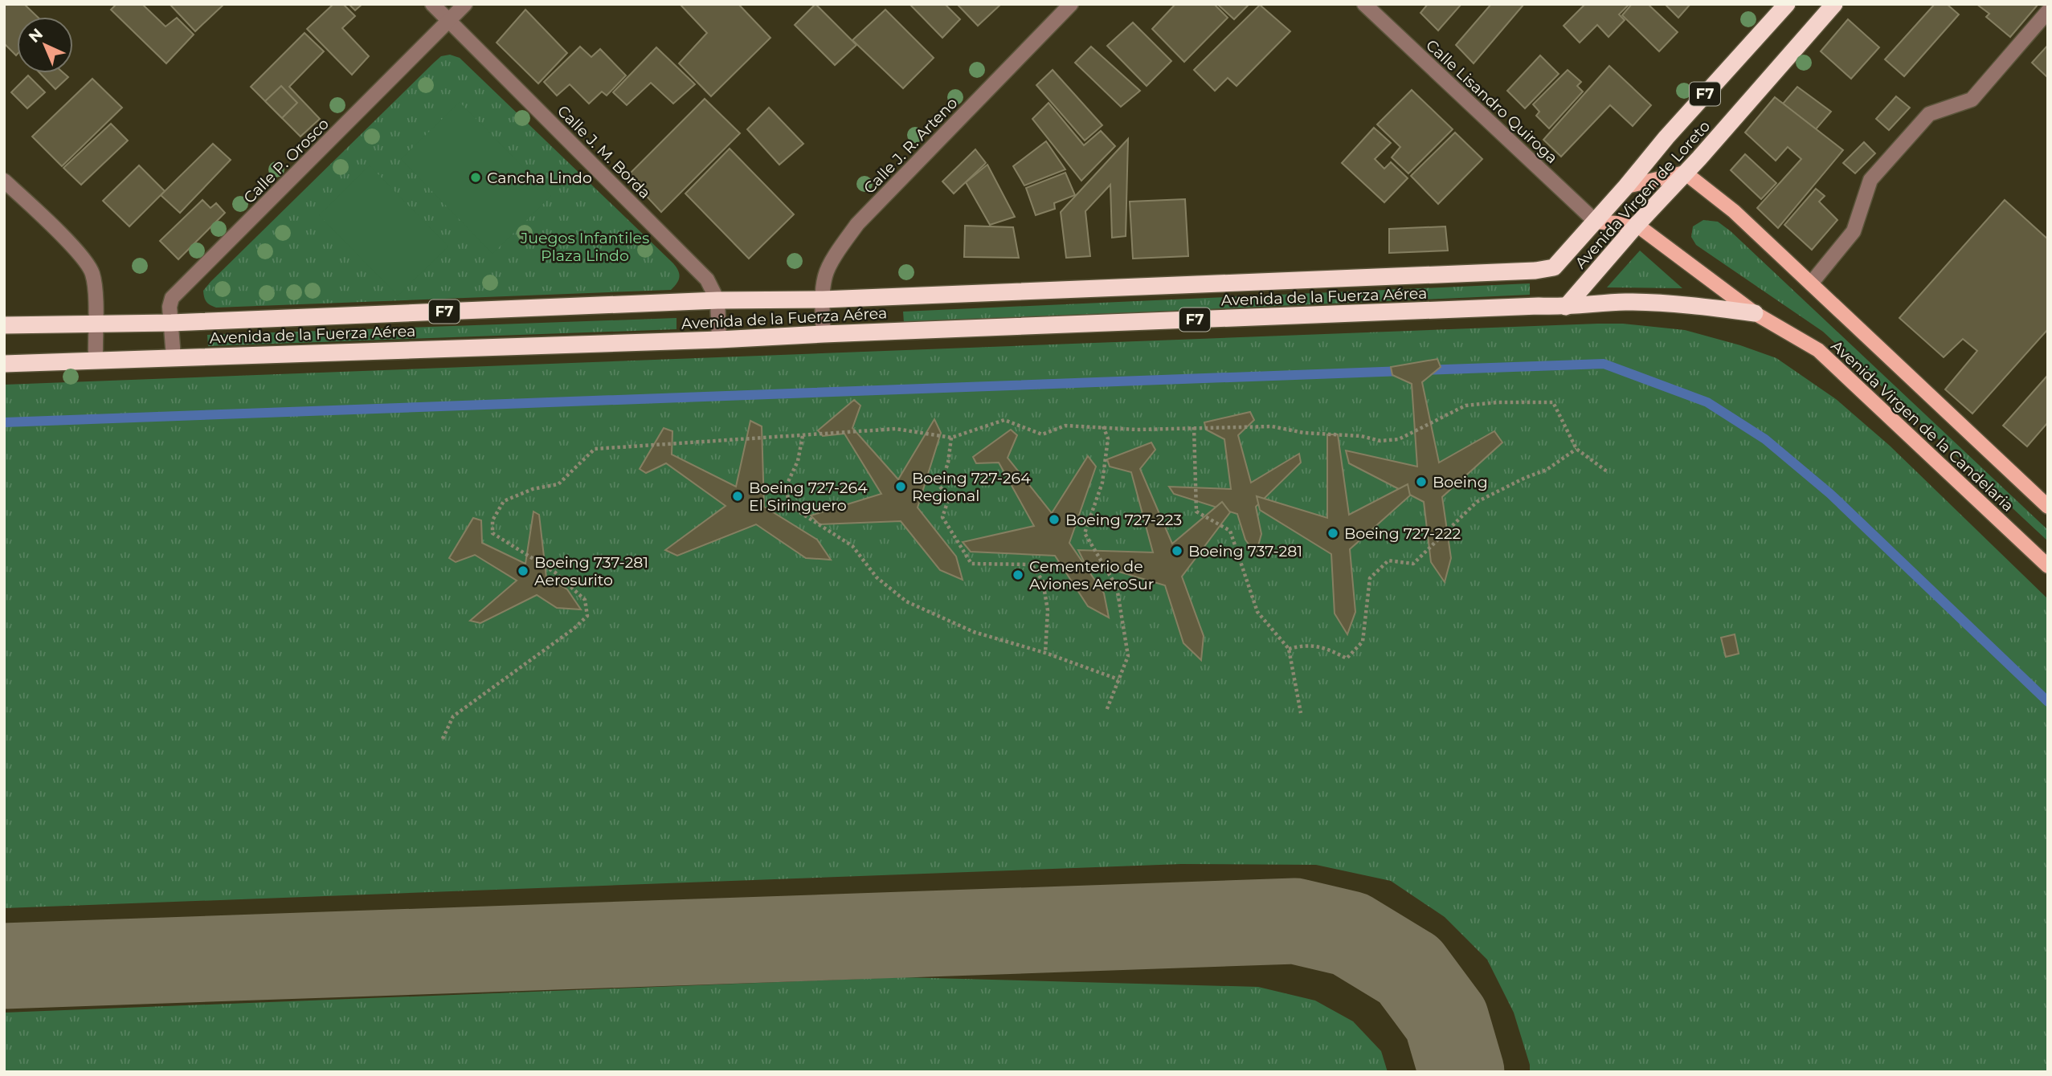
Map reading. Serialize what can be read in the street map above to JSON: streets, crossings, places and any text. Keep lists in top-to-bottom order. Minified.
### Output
{"streets":{"highway":["F7","Avenida Virgen de Loreto","Avenida de la Fuerza Aérea"],"main road":["Avenida Virgen de la Candelaria"],"street":["Calle Lisandro Quiroga","Calle J. R. Arteno","Calle J. M. Borda","Calle P. Orosco"]},"crossings":[["Calle Lisandro Quiroga","Avenida Virgen de Loreto"],["Calle J. R. Arteno","Avenida de la Fuerza Aérea"],["Calle J. M. Borda","Calle P. Orosco"],["Calle J. M. Borda","Avenida de la Fuerza Aérea"],["Calle P. Orosco","Avenida de la Fuerza Aérea"],["Avenida Virgen de Loreto","Avenida de la Fuerza Aérea"],["Avenida Virgen de Loreto","Avenida Virgen de la Candelaria"],["Avenida de la Fuerza Aérea","Avenida Virgen de la Candelaria"]],"parks":["Juegos Infantiles Plaza Lindo"],"places":["Cancha Lindo","Boeing","Boeing 727-264 Regional","Boeing 727-264 El Siringuero","Boeing 727-223","Boeing 727-222","Boeing 737-281","Boeing 737-281 Aerosurito","Cementerio de Aviones AeroSur"],"north":"top left"}
